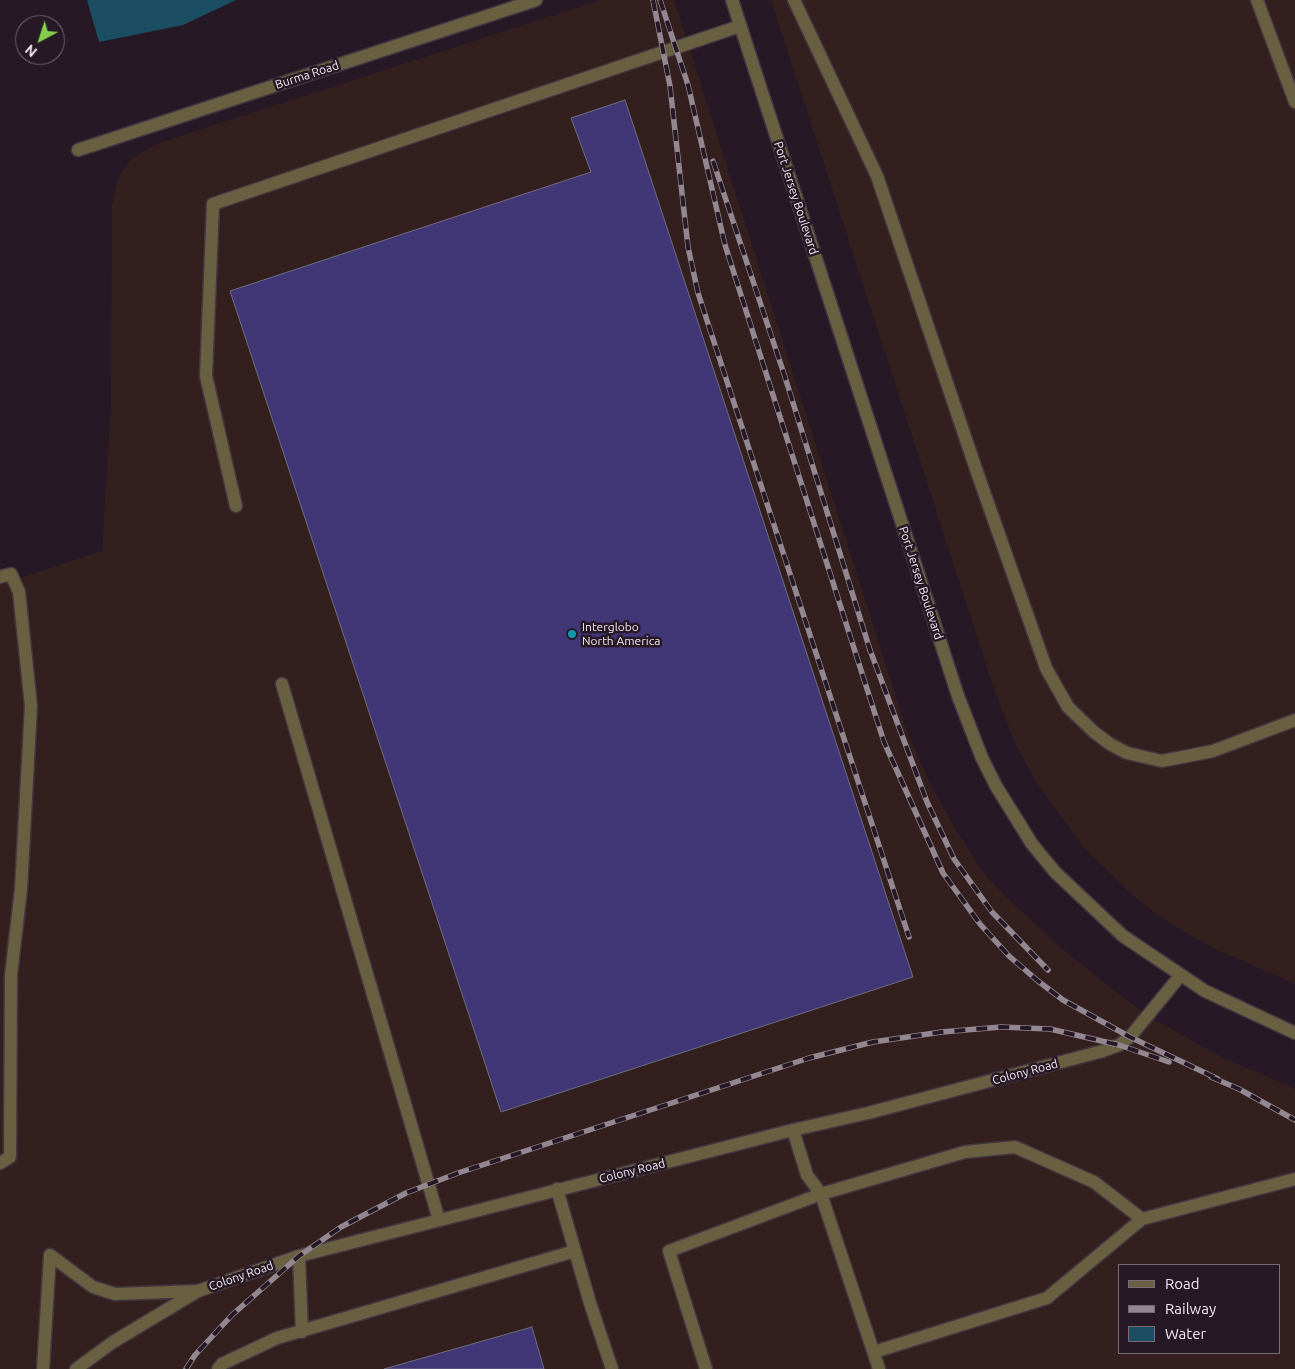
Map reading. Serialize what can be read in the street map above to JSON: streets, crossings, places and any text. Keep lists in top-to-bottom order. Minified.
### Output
{"streets":{"street":["Burma Road","Port Jersey Boulevard","Colony Road"]},"crossings":[["Port Jersey Boulevard","Colony Road"]],"places":["Interglobo North America"],"legend":["Road","Railway","Water"],"north":"bottom left"}
